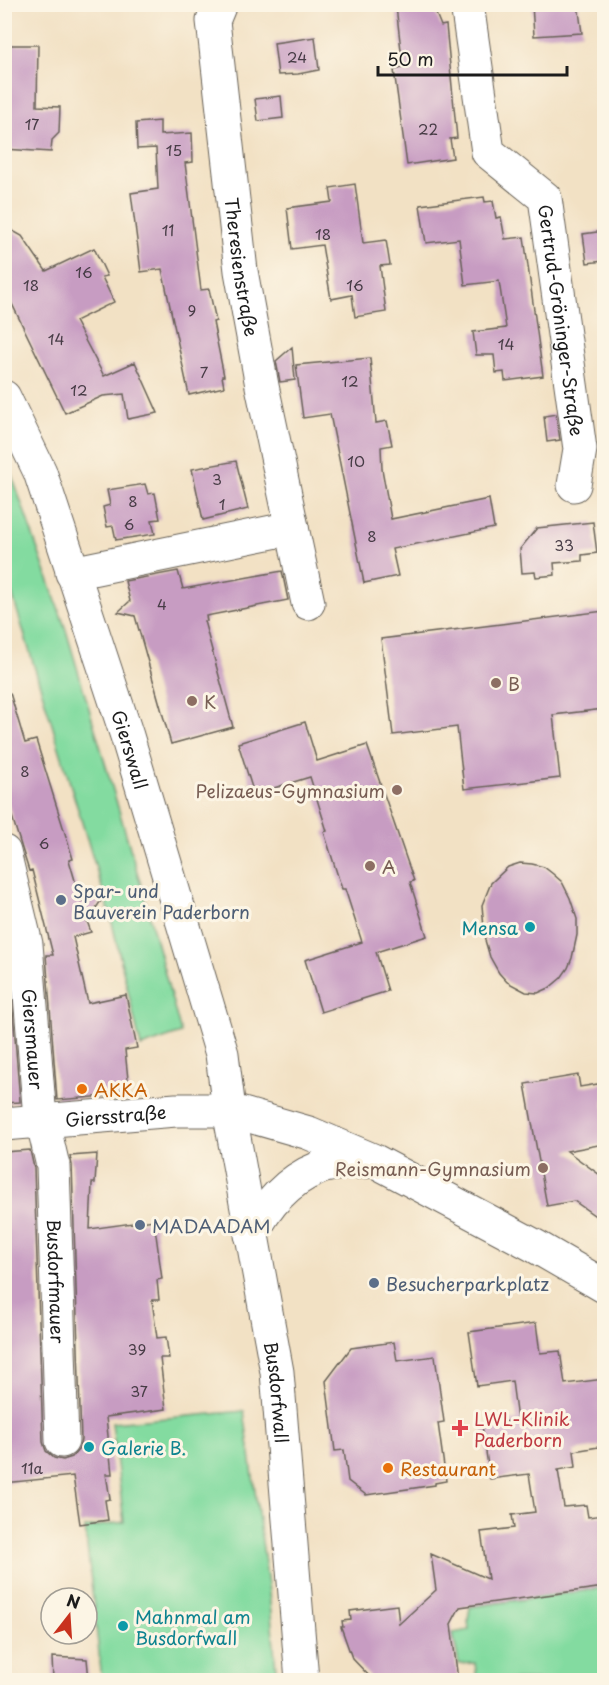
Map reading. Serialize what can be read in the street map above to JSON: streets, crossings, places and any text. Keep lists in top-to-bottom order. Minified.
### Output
{"streets":{"street":["Theresienstraße","Gertrud-Gröninger-Straße","Gierswall","Giersmauer","Giersstraße","Busdorfmauer","Busdorfwall"]},"crossings":[["Gierswall","Giersstraße"],["Gierswall","Busdorfwall"],["Giersmauer","Giersstraße"],["Giersmauer","Busdorfmauer"],["Giersstraße","Busdorfmauer"],["Giersstraße","Busdorfwall"]],"places":{"other":["B","K","Pelizaeus-Gymnasium","A","Spar- und Bauverein Paderborn","Mensa","AKKA","Reismann-Gymnasium","MADAADAM","Besucherparkplatz","Galerie B.","Restaurant","Mahnmal am Busdorfwall"],"health":["LWL-Klinik Paderborn"]},"house_numbers":["24","17","22","15","11","18","16","18","16","9","14","14","7","12","12","10","3","8","1","6","8","33","4","8","6","39","37","11a"],"scale_bar":"50 m","north":"top"}
